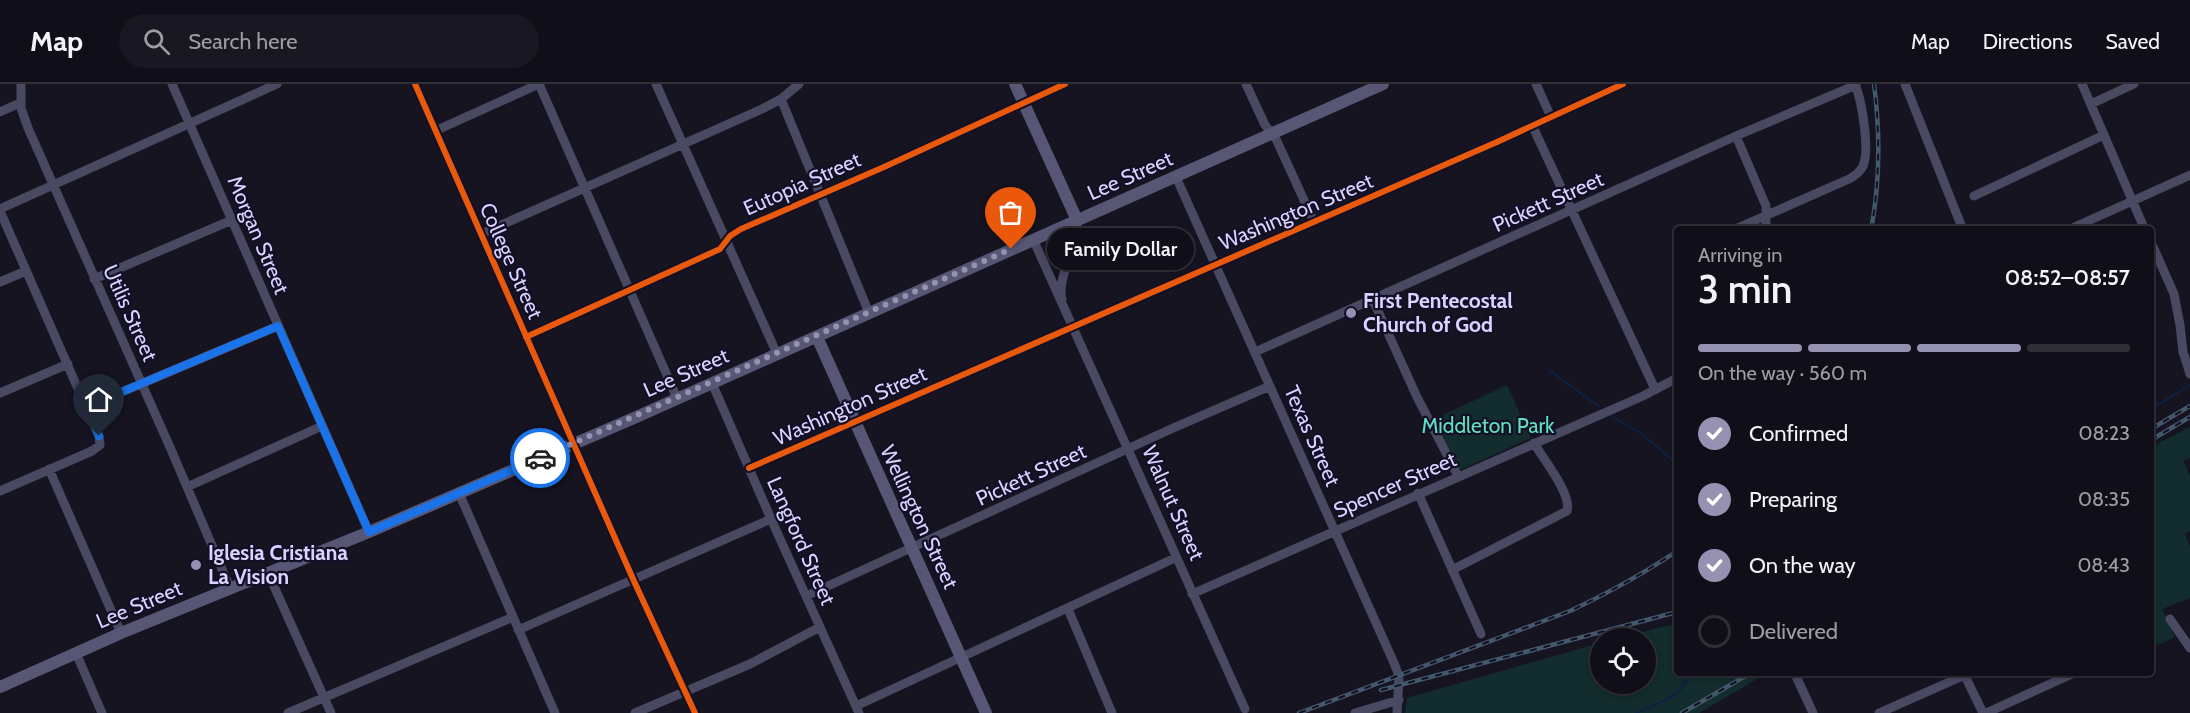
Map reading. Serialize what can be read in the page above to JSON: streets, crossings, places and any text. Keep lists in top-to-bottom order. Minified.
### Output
{"streets":{"main road":["Lee Street","Wellington Street"],"street":["Eutopia Street","Pickett Street","Washington Street","Morgan Street","College Street","Utilis Street","Texas Street","Spencer Street","Walnut Street","Langford Street"]},"crossings":[["Lee Street","Morgan Street"],["Lee Street","College Street"],["Lee Street","Utilis Street"],["Lee Street","Texas Street"],["Lee Street","Walnut Street"],["Lee Street","Wellington Street"],["Lee Street","Langford Street"],["Eutopia Street","College Street"],["Pickett Street","Texas Street"],["Pickett Street","Walnut Street"],["Pickett Street","Wellington Street"],["Pickett Street","Langford Street"],["Washington Street","Texas Street"],["Washington Street","Walnut Street"],["Washington Street","Wellington Street"],["Washington Street","Langford Street"],["Texas Street","Spencer Street"],["Spencer Street","Walnut Street"]],"parks":["Middleton Park"],"places":["Family Dollar","First Pentecostal Church of God","Iglesia Cristiana La Vision"],"page":{"header":"Map","search":"Search here","nav":["Map","Directions","Saved"],"heading":["3 min","Arriving in","08:52–08:57"],"bubble":"Family Dollar","bar":"On the way · 560 m","list":[["Confirmed","08:23"],["Preparing","08:35"],["On the way","08:43"],"Delivered"]}}
